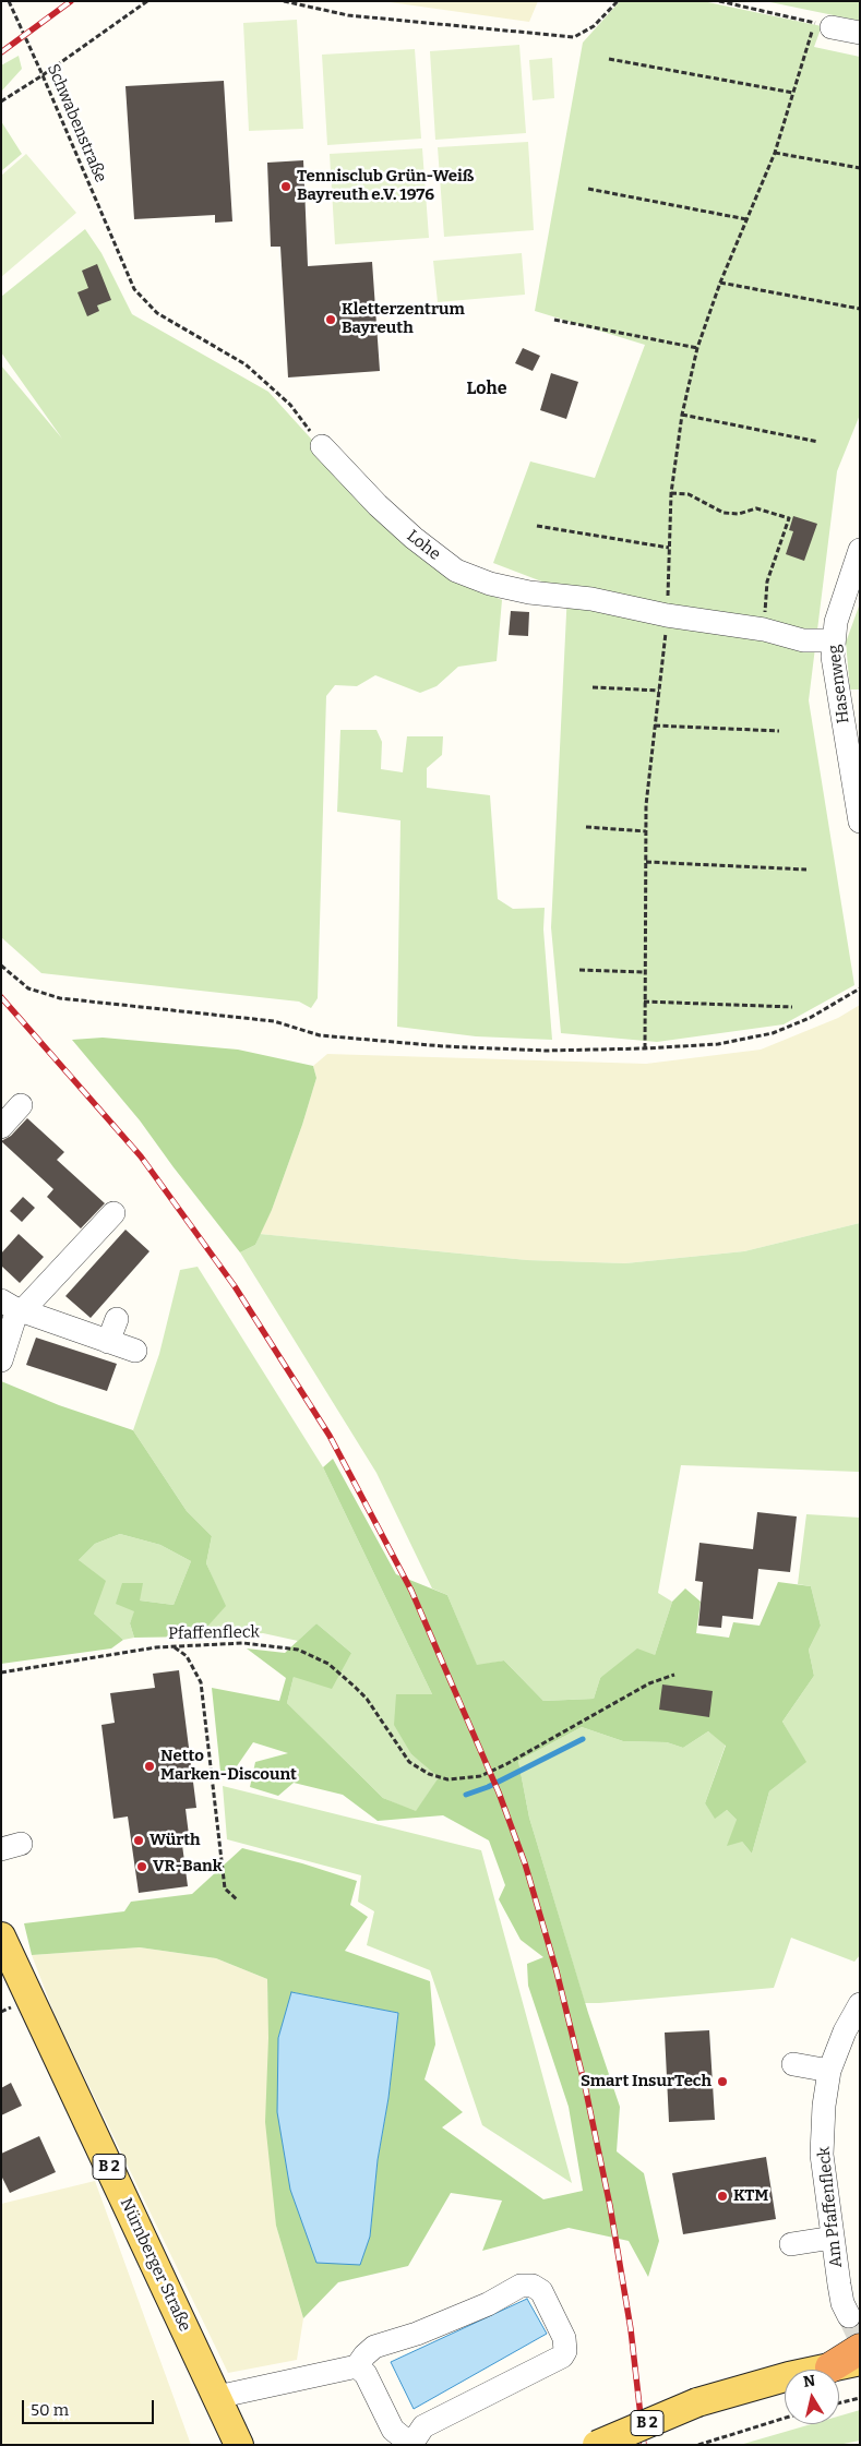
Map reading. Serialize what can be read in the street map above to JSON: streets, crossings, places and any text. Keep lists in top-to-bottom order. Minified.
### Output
{"streets":{"main road":["B 2","Nürnberger Straße"],"street":["Lohe","Hasenweg","Am Pfaffenfleck"],"path":["Schwabenstraße","Pfaffenfleck"]},"crossings":[["Schwabenstraße","Lohe"],["Lohe","Hasenweg"]],"districts":["Lohe"],"places":["Tennisclub Grün-Weiß Bayreuth e.V. 1976","Kletterzentrum Bayreuth","Netto Marken-Discount","Würth","VR-Bank","Smart InsurTech","KTM"],"scale_bar":"50 m","north":"top"}
